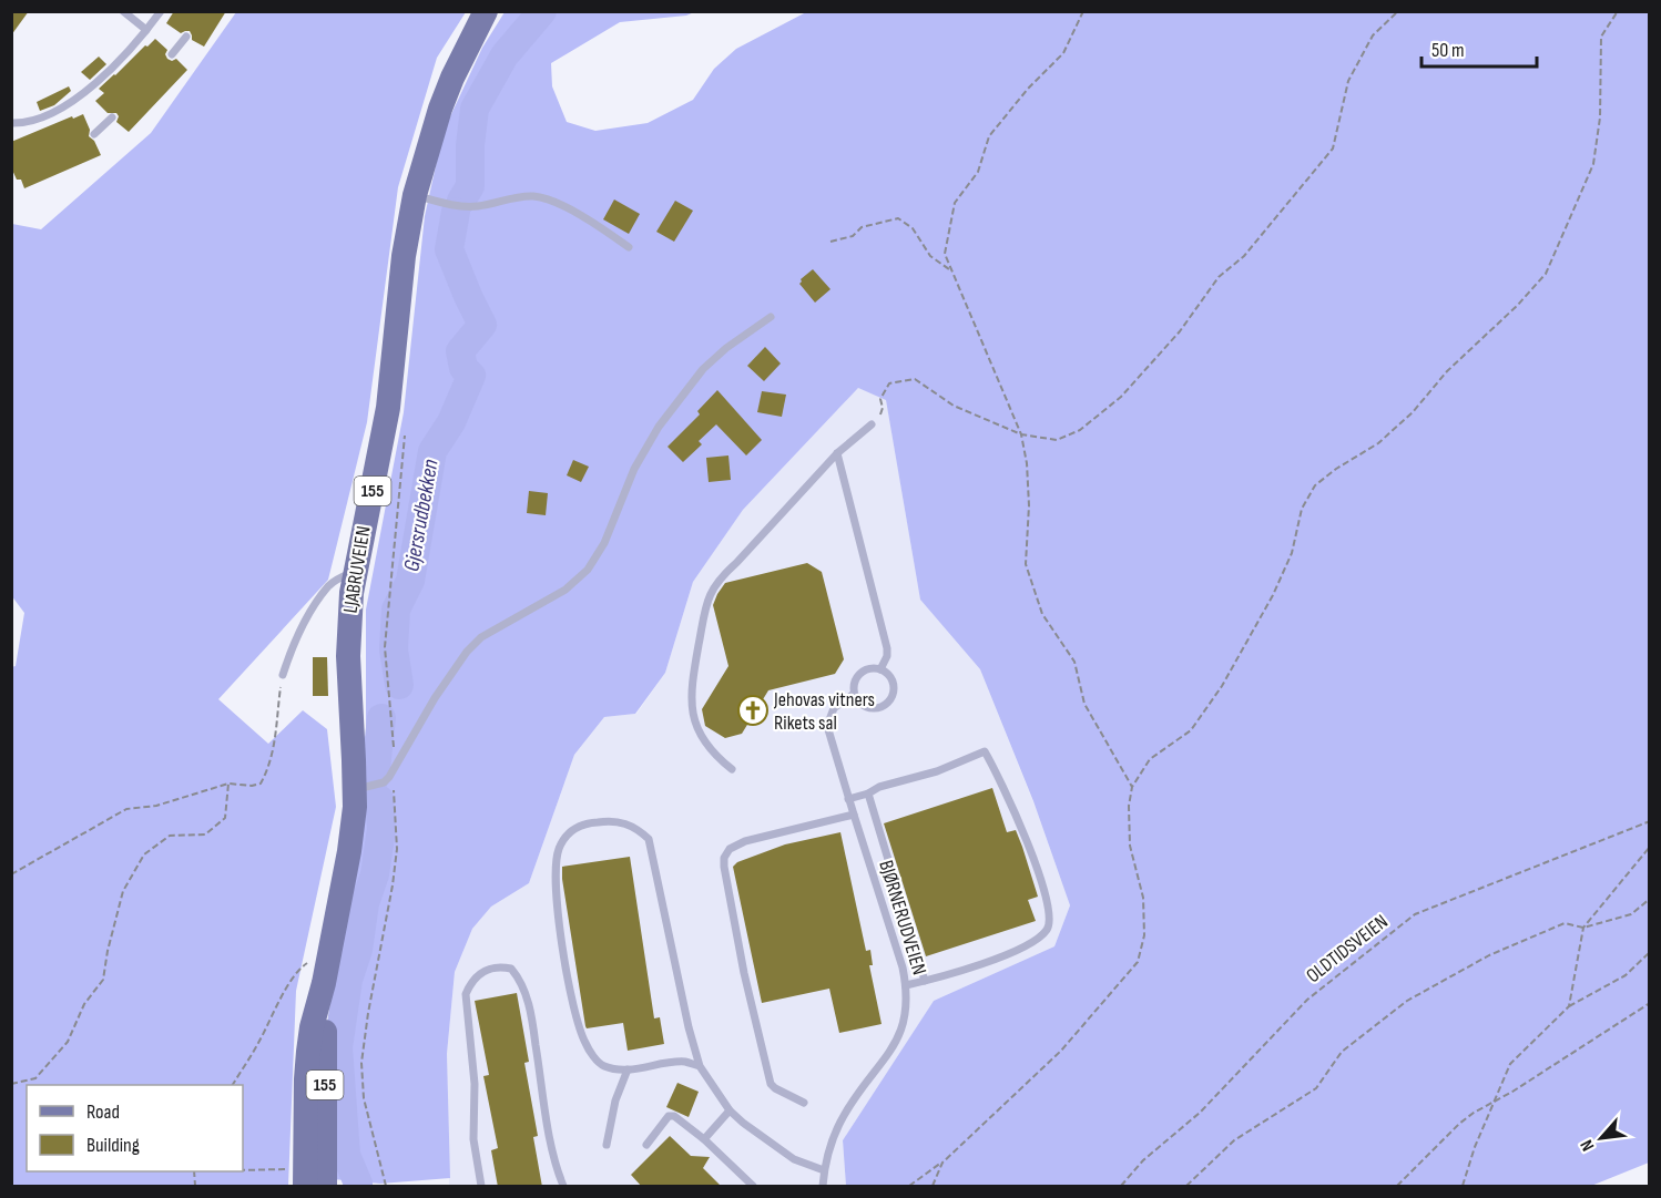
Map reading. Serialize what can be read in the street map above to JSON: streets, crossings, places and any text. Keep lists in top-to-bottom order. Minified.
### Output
{"streets":{"main road":["155","LJABRUVEIEN"],"lane":["BJØRNERUDVEIEN"],"path":["OLDTIDSVEIEN"]},"water":["Gjersrudbekken"],"places":{"church":["Jehovas vitners Rikets sal"]},"legend":["Road","Building"],"scale_bar":"50 m","north":"bottom left"}
